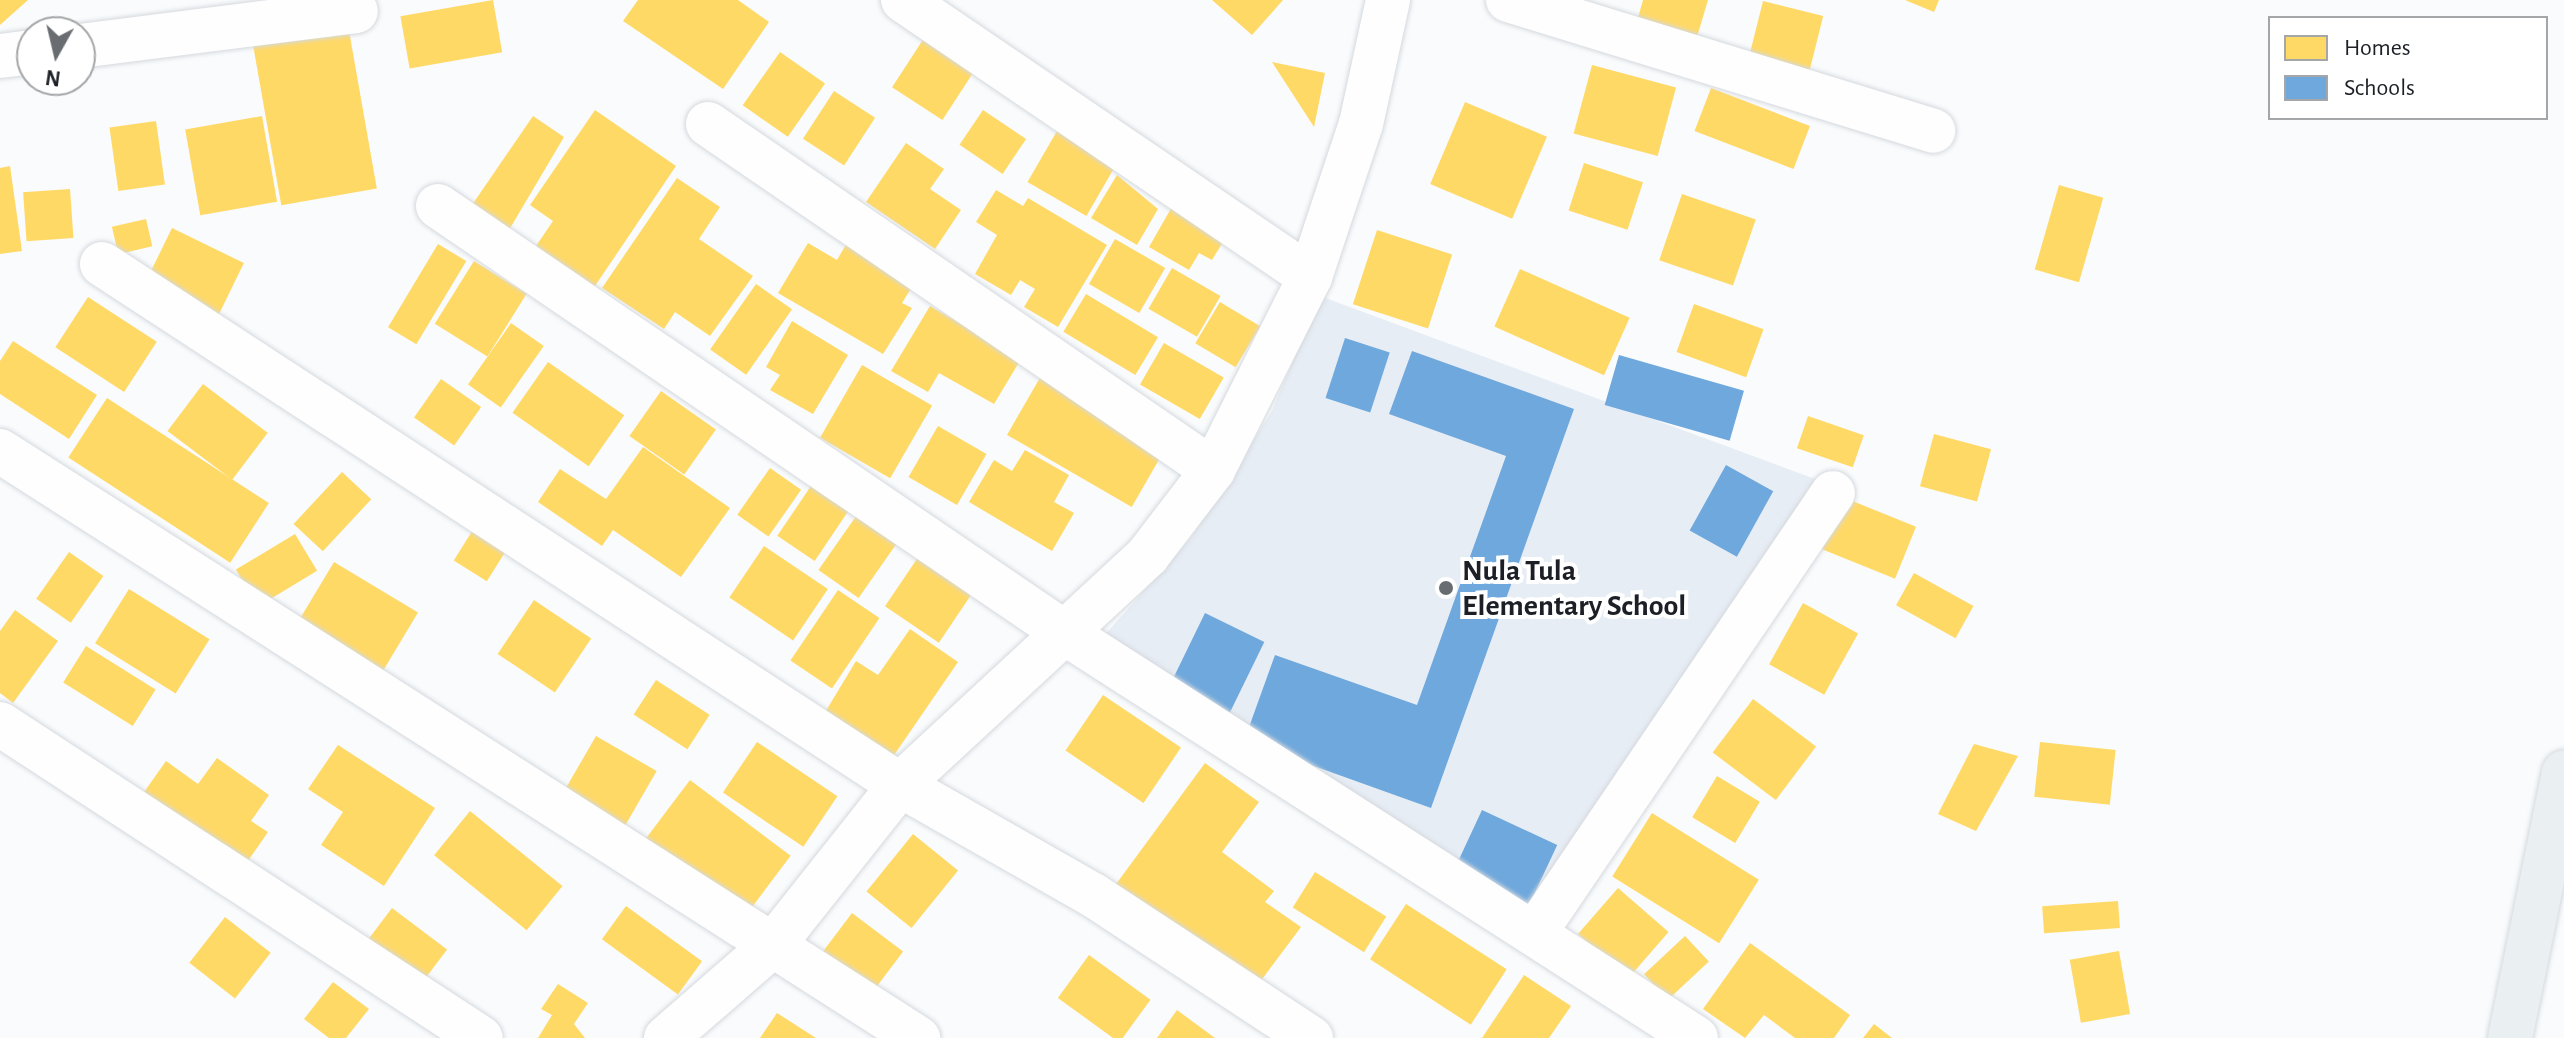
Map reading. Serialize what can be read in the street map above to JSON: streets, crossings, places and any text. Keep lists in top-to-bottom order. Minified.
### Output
{"places":["Nula Tula Elementary School"],"legend":["Homes","Schools"],"north":"bottom"}
